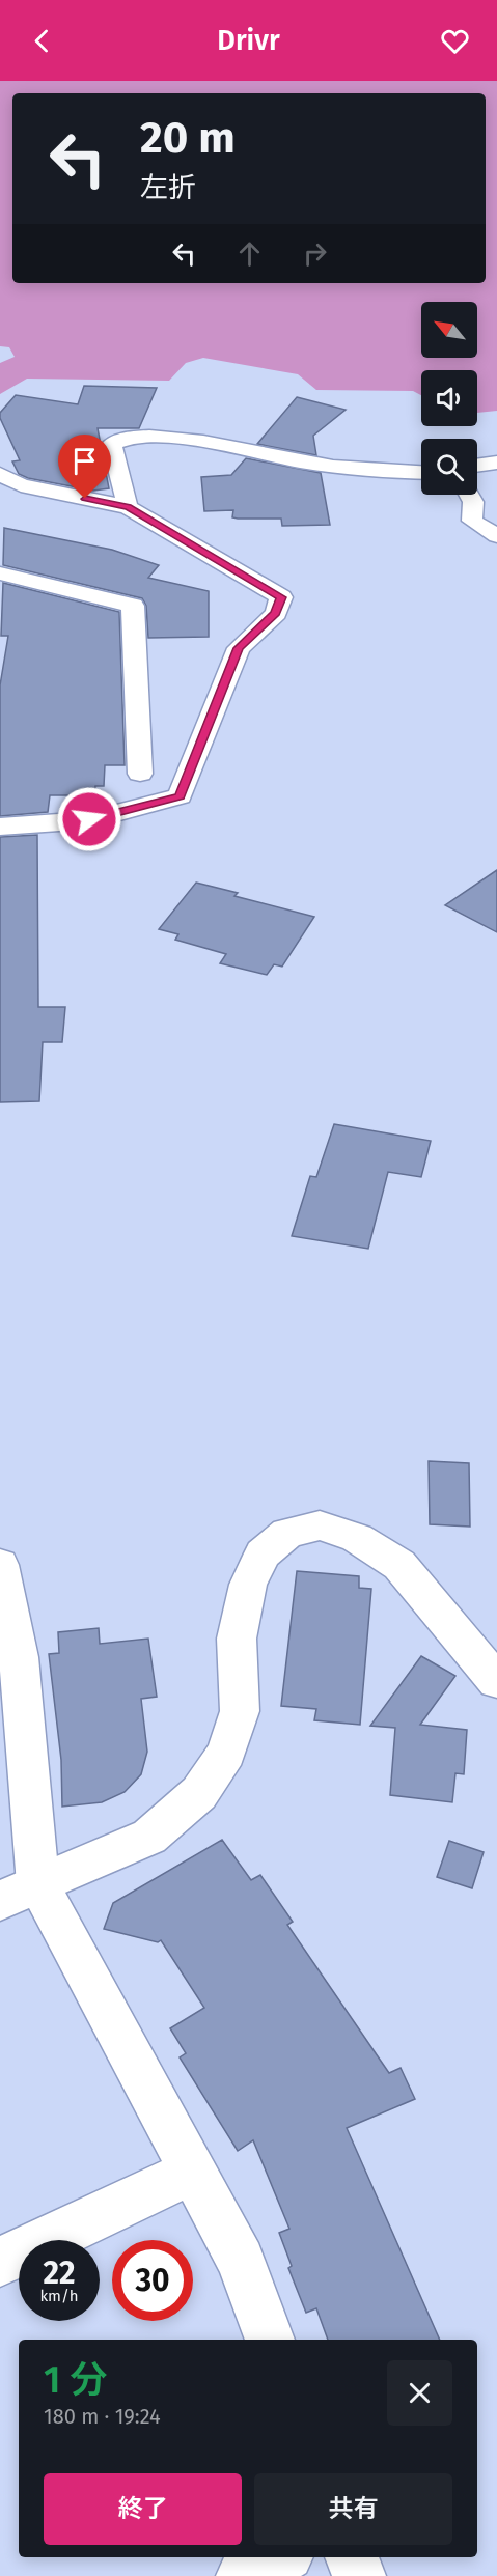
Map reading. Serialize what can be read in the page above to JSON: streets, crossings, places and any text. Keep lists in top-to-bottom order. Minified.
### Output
{"north":"top left","page":{"header":"Drivr","turn":["20 m","左折"],"speed":"22 km/h","limit":"30","heading":["1 分","180 m · 19:24"],"buttons":["終了","共有"]}}
